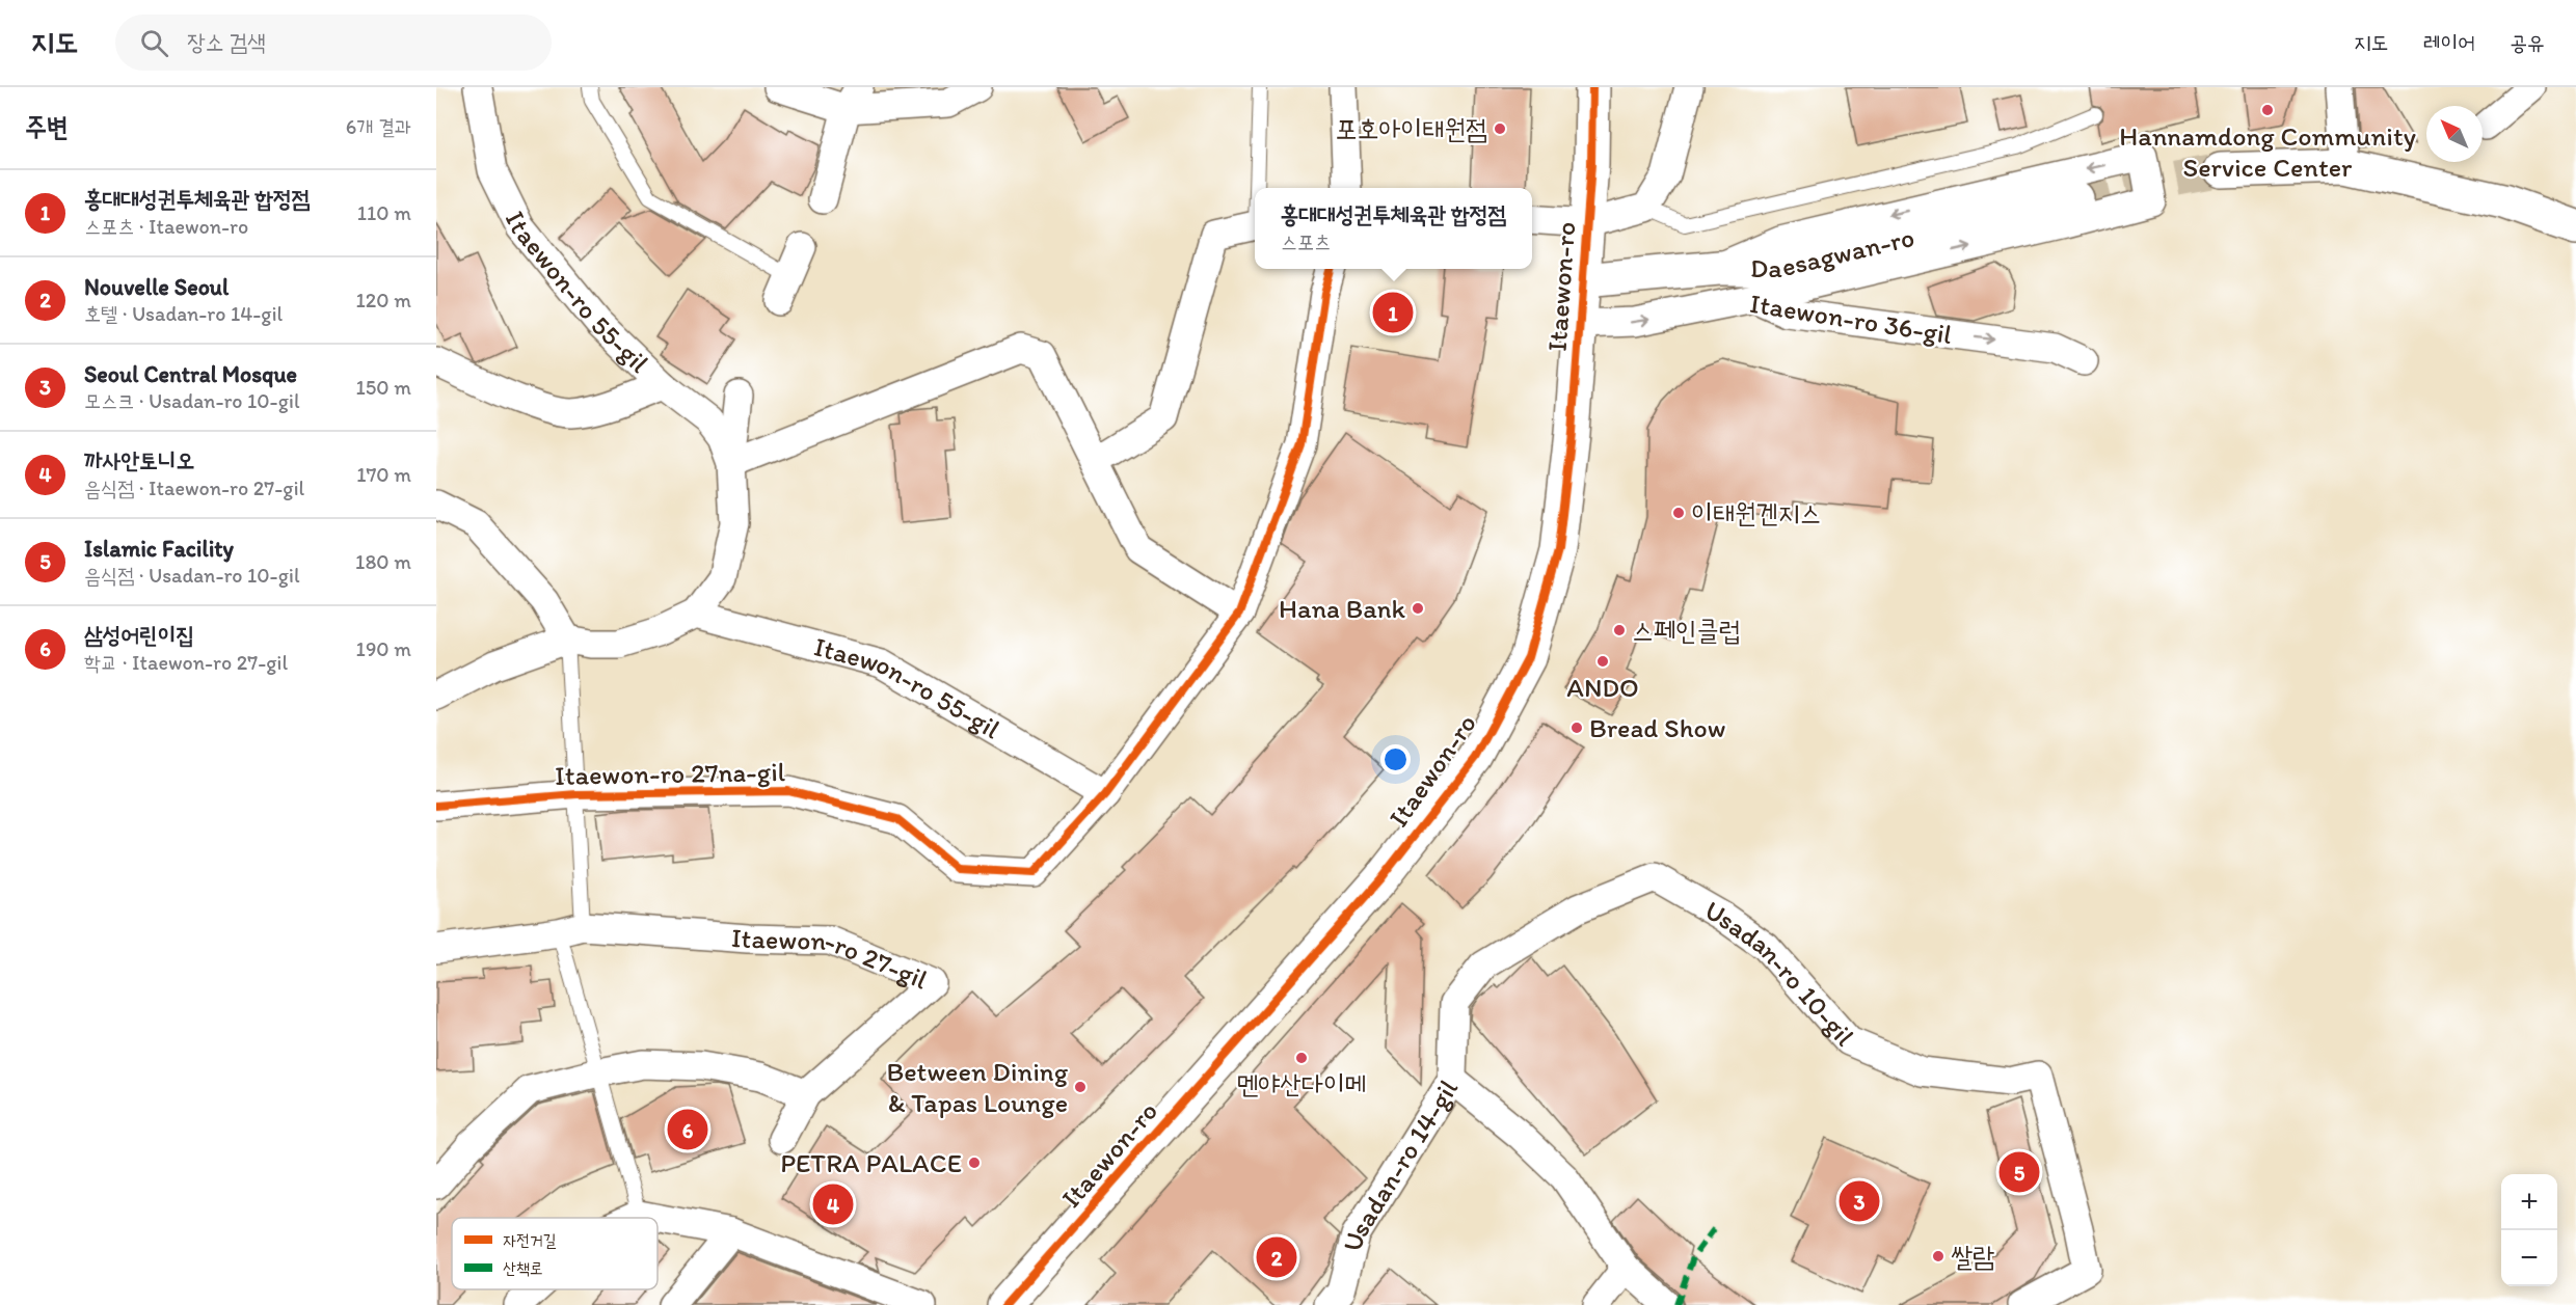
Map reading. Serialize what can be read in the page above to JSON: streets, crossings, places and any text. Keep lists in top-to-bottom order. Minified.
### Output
{"streets":{"main road":["Daesagwan-ro","Itaewon-ro"],"street":["Itaewon-ro 55-gil","Itaewon-ro 36-gil","Itaewon-ro 27na-gil","Itaewon-ro 27-gil","Usadan-ro 10-gil","Usadan-ro 14-gil"]},"crossings":[["Daesagwan-ro","Itaewon-ro"],["Itaewon-ro","Itaewon-ro 36-gil"],["Itaewon-ro 55-gil","Itaewon-ro 27na-gil"],["Usadan-ro 10-gil","Usadan-ro 14-gil"]],"one_way":["Itaewon-ro 36-gil"],"places":["Hannamdong Community Service Center","포호아이태원점","이태원겐지스","Hana Bank","스페인클럽","ANDO","Bread Show","멘야산다이메","Between Dining & Tapas Lounge","PETRA PALACE","쌀람"],"legend":["자전거길","산책로"],"north":"top left","page":{"header":"지도","search":"장소 검색","nav":["지도","레이어","공유"],"heading":["주변","6개 결과"],"list":[{"mark":"1","name":"홍대대성권투체육관 합정점","note":"스포츠 · Itaewon-ro","value":"110 m"},{"mark":"2","name":"Nouvelle Seoul","note":"호텔 · Usadan-ro 14-gil","value":"120 m"},{"mark":"3","name":"Seoul Central Mosque","note":"모스크 · Usadan-ro 10-gil","value":"150 m"},{"mark":"4","name":"까사안토니오","note":"음식점 · Itaewon-ro 27-gil","value":"170 m"},{"mark":"5","name":"Islamic Facility","note":"음식점 · Usadan-ro 10-gil","value":"180 m"},{"mark":"6","name":"삼성어린이집","note":"학교 · Itaewon-ro 27-gil","value":"190 m"}],"popup":["홍대대성권투체육관 합정점","스포츠"],"pins":["1","6","5","3","4","2"],"map_buttons":["+","−"]}}
